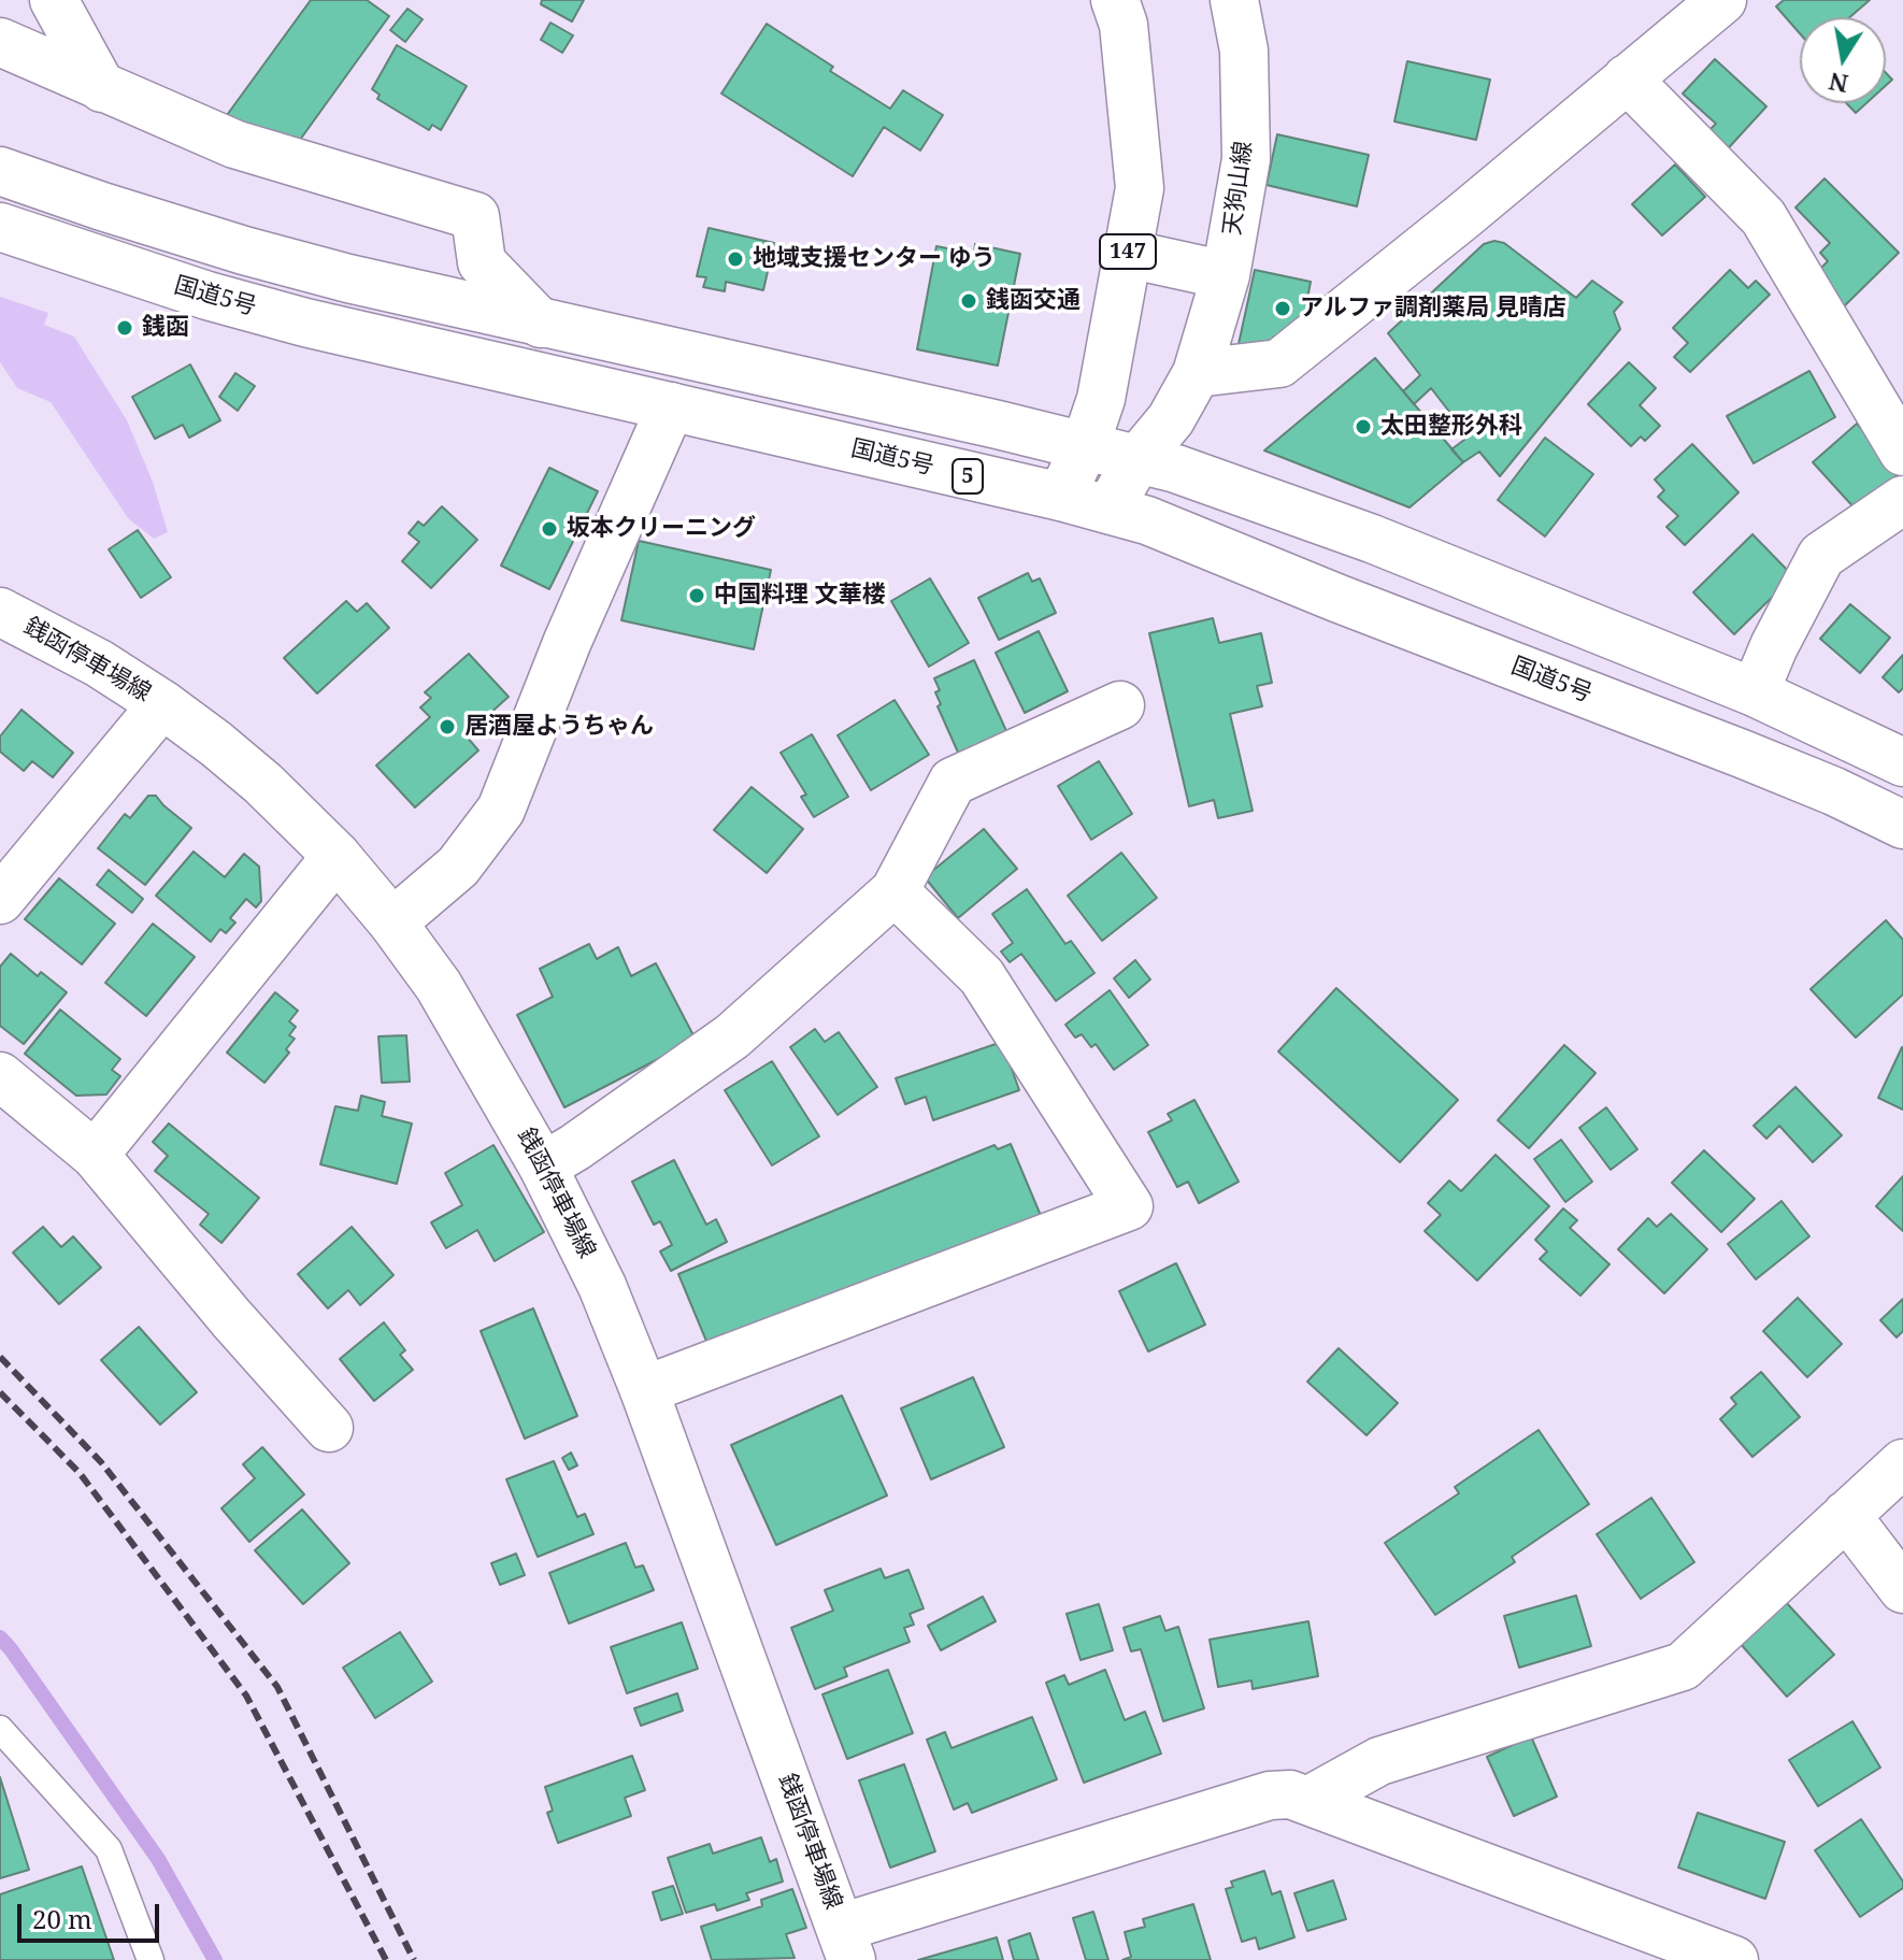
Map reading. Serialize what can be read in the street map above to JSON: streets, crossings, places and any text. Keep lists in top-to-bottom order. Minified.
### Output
{"streets":{"main road":["天狗山線","147","国道5号","5","銭函停車場線"]},"crossings":[["天狗山線","国道5号"],["147","国道5号"]],"places":["地域支援センター ゆう","銭函交通","アルファ調剤薬局 見晴店","銭函","太田整形外科","坂本クリーニング","中国料理 文華楼","居酒屋ようちゃん"],"scale_bar":"20 m","north":"bottom"}
